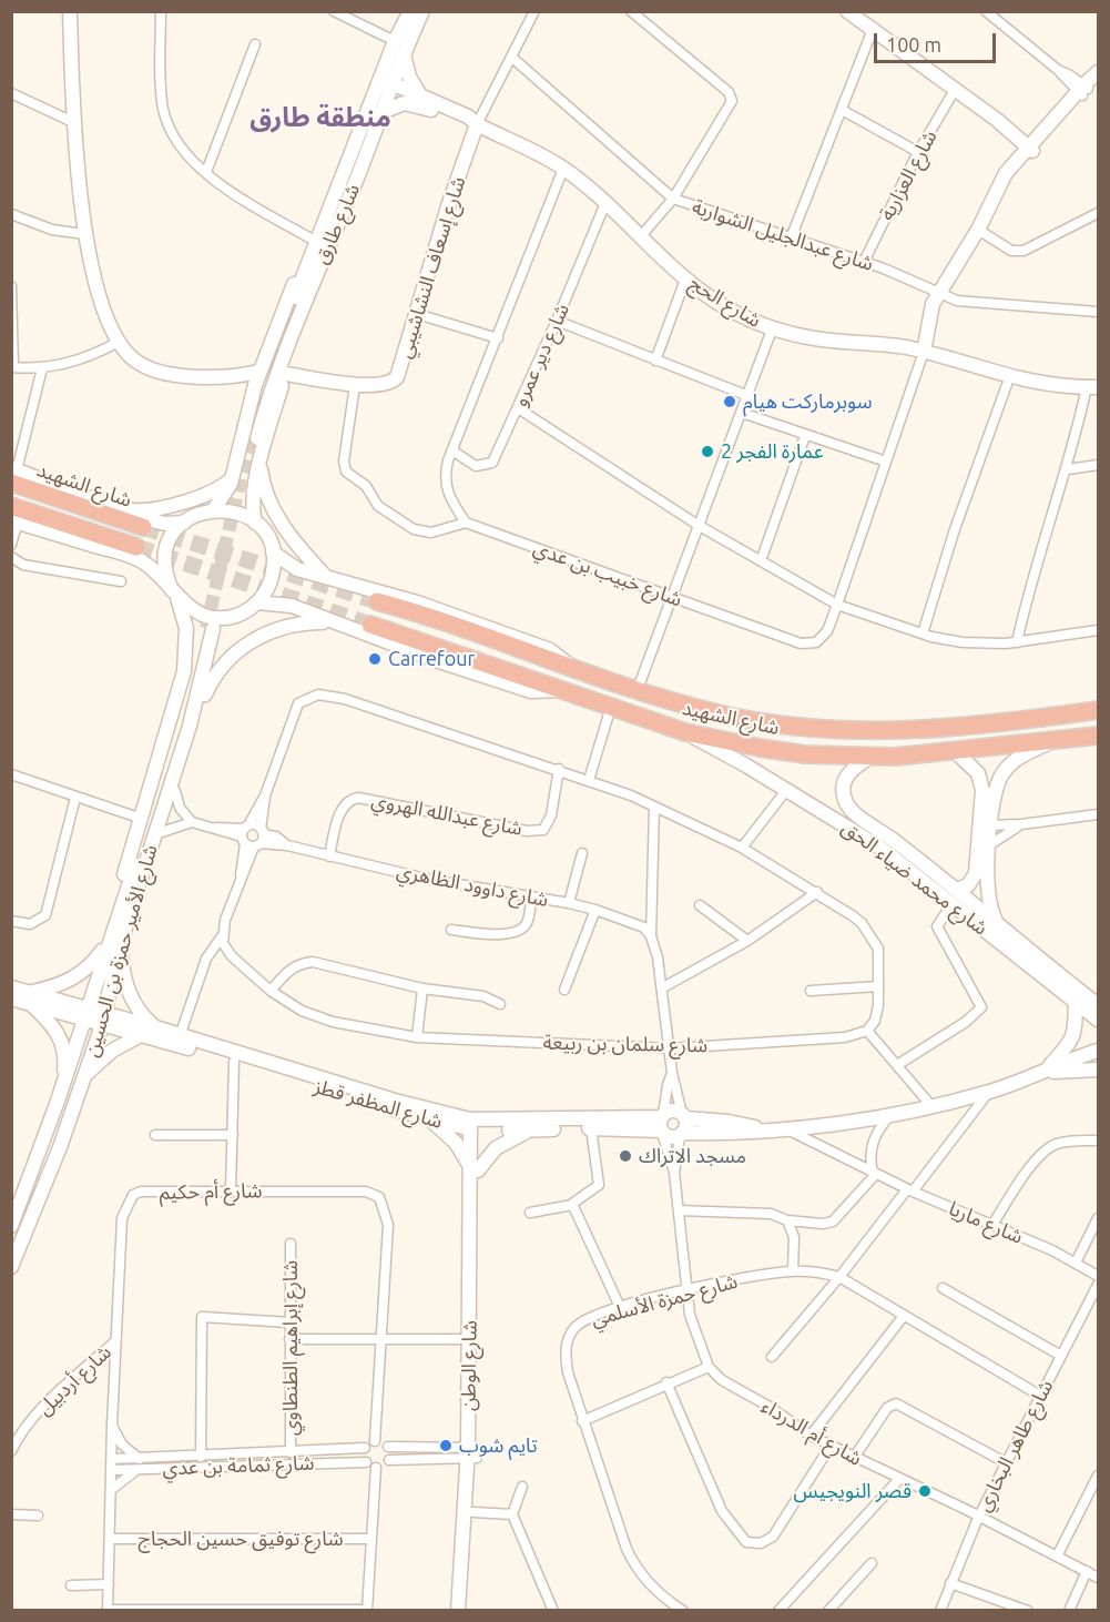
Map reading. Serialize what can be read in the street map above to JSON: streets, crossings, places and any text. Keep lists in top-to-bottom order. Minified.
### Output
{"streets":{"highway":["شارع الشهيد"],"street":["شارع العزارية","شارع طارق","شارع عبدالجليل الشواربة","شارع إسعاف النشاشيبي","شارع الحج","شارع دير عمرو","شارع خبيب بن عدي","شارع عبدالله الهروي","شارع محمد ضياء الحق","شارع داوود الظاهري","شارع الأمير حمزة بن الحسين","شارع سلمان بن ربيعة","شارع المظفر قطز","شارع أم حكيم","شارع ماريا","شارع حمزة الأسلمي","شارع إبراهيم الطنطاوي","شارع الوطن","شارع أردبيل","شارع أم الدرداء","شارع طاهر البخاري","شارع ثمامة بن عدي","شارع توفيق حسين الحجاج"]},"crossings":[["شارع العزارية","شارع عبدالجليل الشواربة"],["شارع طارق","شارع الحج"],["شارع إسعاف النشاشيبي","شارع الحج"],["شارع الحج","شارع دير عمرو"],["شارع الحج","شارع خبيب بن عدي"],["شارع الشهيد","شارع محمد ضياء الحق"],["شارع عبدالله الهروي","شارع داوود الظاهري"],["شارع الأمير حمزة بن الحسين","شارع المظفر قطز"],["شارع المظفر قطز","شارع الوطن"],["شارع المظفر قطز","شارع أم الدرداء"],["شارع أم حكيم","شارع أردبيل"],["شارع أم حكيم","شارع ثمامة بن عدي"],["شارع أم حكيم","شارع توفيق حسين الحجاج"],["شارع حمزة الأسلمي","شارع أم الدرداء"],["شارع حمزة الأسلمي","شارع طاهر البخاري"],["شارع إبراهيم الطنطاوي","شارع ثمامة بن عدي"],["شارع أم الدرداء","شارع طاهر البخاري"]],"districts":["منطقة طارق"],"places":["سوبرماركت هيام","عمارة الفجر 2","Carrefour","مسجد الاتراك","تايم شوب","قصر النويجيس"],"scale_bar":"100 m"}
